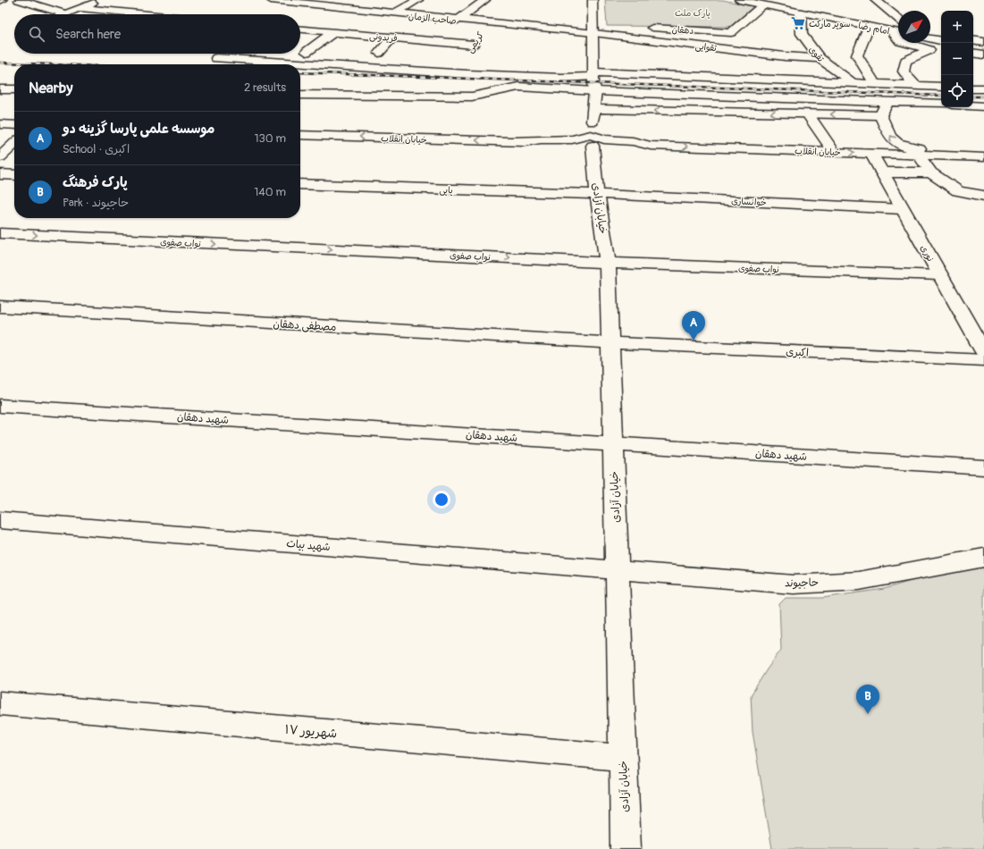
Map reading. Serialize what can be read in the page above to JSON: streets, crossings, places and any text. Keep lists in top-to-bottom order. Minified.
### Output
{"streets":{"street":["صاحب الزمان","امام رضا","دهقان","فریدونی","کریمی","تقوایی","تقوی","خیابان انقلاب","پاپی","خوانساری","خیابان آزادی","نواب صفوی","نوری","مصطفی دهقان","اکبری","شهید دهقان","شهید بیات","حاجیوند","۱۷ شهریور"]},"crossings":[["صاحب الزمان","کریمی"],["صاحب الزمان","تقوایی"],["صاحب الزمان","خیابان آزادی"],["امام رضا","دهقان"],["امام رضا","تقوی"],["فریدونی","کریمی"],["تقوایی","تقوی"],["تقوایی","خیابان آزادی"],["خیابان انقلاب","خیابان آزادی"],["خیابان انقلاب","نوری"],["پاپی","خوانساری"],["پاپی","خیابان آزادی"],["خوانساری","خیابان آزادی"],["خوانساری","نوری"],["خیابان آزادی","نواب صفوی"],["خیابان آزادی","مصطفی دهقان"],["خیابان آزادی","اکبری"],["خیابان آزادی","شهید دهقان"],["خیابان آزادی","شهید بیات"],["خیابان آزادی","حاجیوند"],["خیابان آزادی","۱۷ شهریور"],["نواب صفوی","نوری"],["مصطفی دهقان","اکبری"],["شهید بیات","حاجیوند"]],"parks":["پارک ملت"],"places":{"supermarket":["سوپر مارکت"]},"north":"top right","page":{"map_buttons":["+","−"],"search":"Search here","heading":["Nearby","2 results"],"list":[{"mark":"A","name":"موسسه علمی پارسا گزینه دو","note":"School · اکبری","value":"130 m"},{"mark":"B","name":"پارک فرهنگ","note":"Park · حاجیوند","value":"140 m"}],"pins":["A","B"]}}
